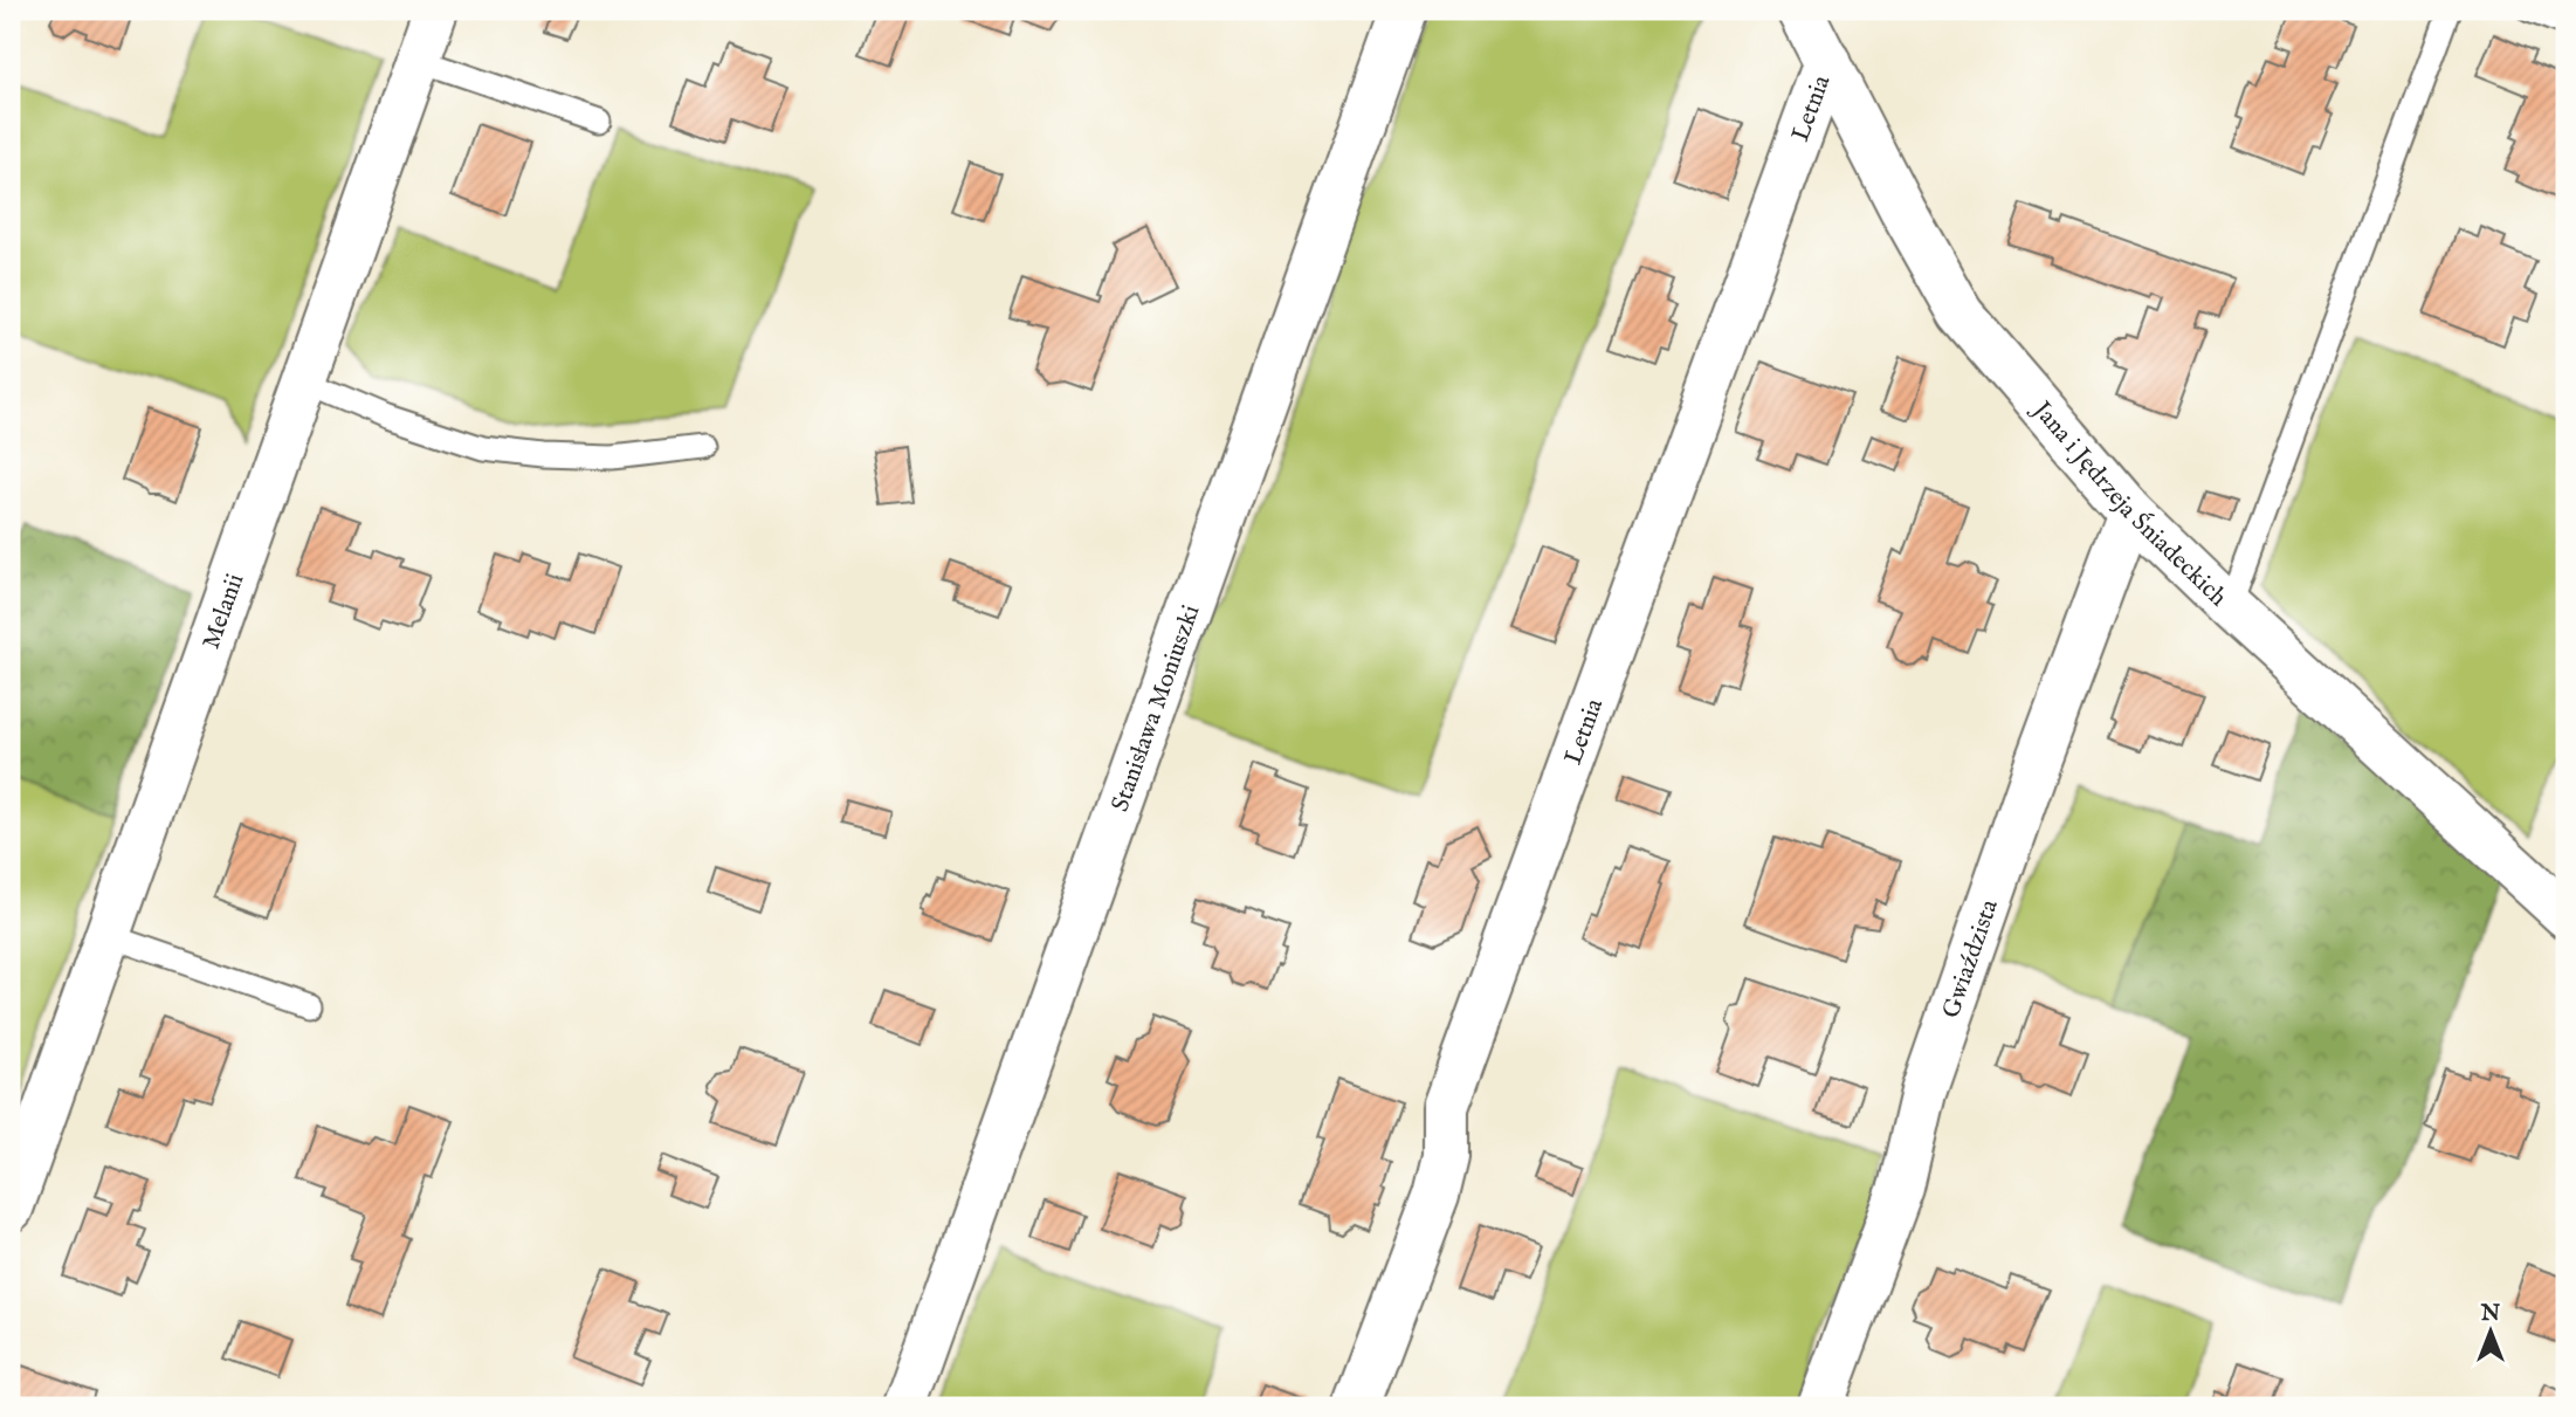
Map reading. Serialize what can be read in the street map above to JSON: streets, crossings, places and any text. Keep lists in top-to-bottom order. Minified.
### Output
{"streets":{"street":["Letnia","Jana i Jędrzeja Śniadeckich","Melanii","Stanisława Moniuszki","Gwiaździsta"]},"crossings":[["Letnia","Jana i Jędrzeja Śniadeckich"],["Jana i Jędrzeja Śniadeckich","Gwiaździsta"]],"north":"top"}
